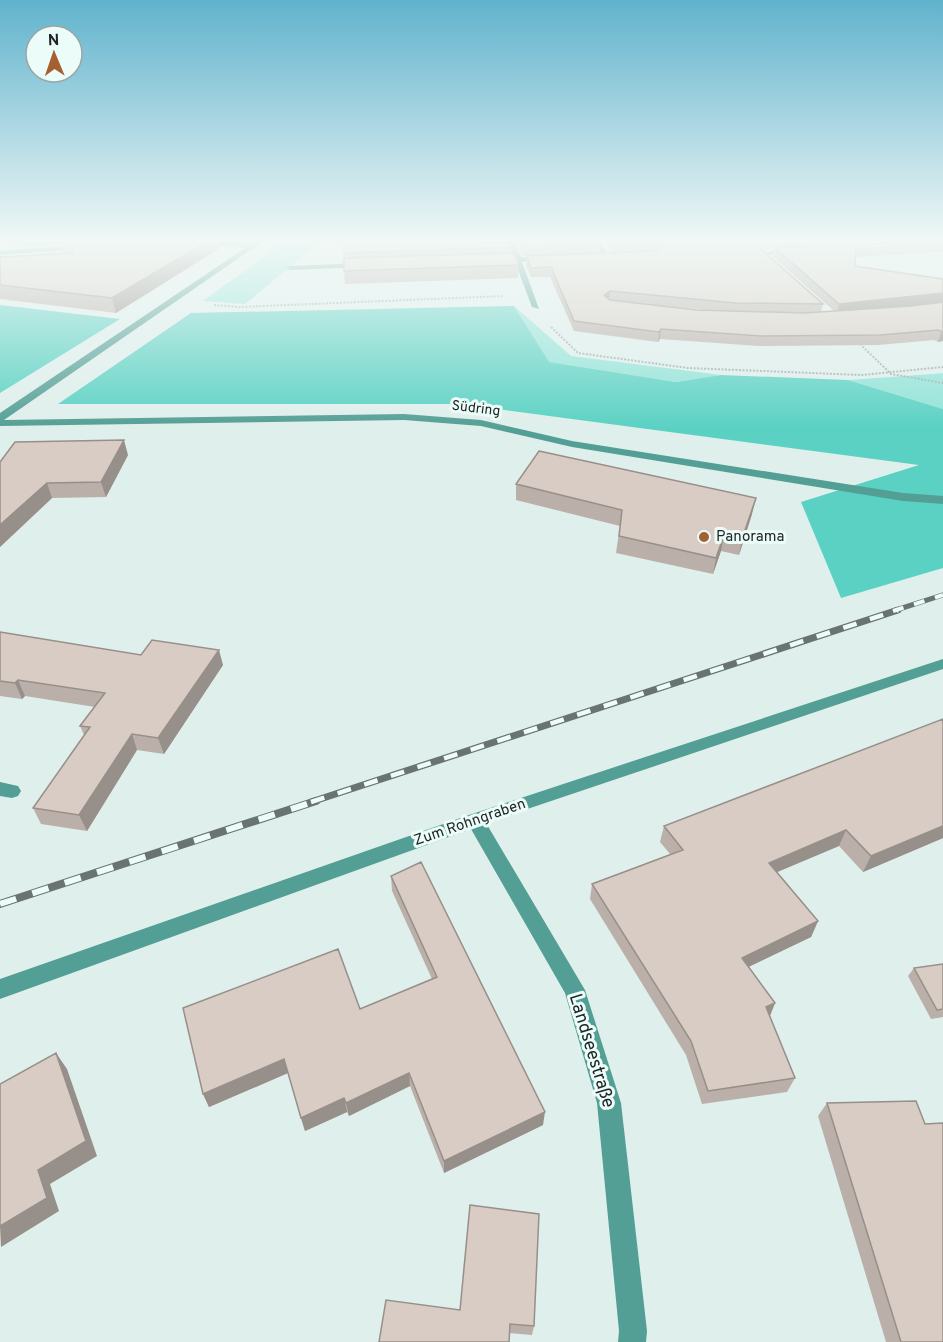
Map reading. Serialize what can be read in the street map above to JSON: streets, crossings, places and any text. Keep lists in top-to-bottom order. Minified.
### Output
{"streets":{"street":["Südring","Zum Rohngraben","Landseestraße"]},"crossings":[["Zum Rohngraben","Landseestraße"]],"places":["Panorama"],"north":"top"}
